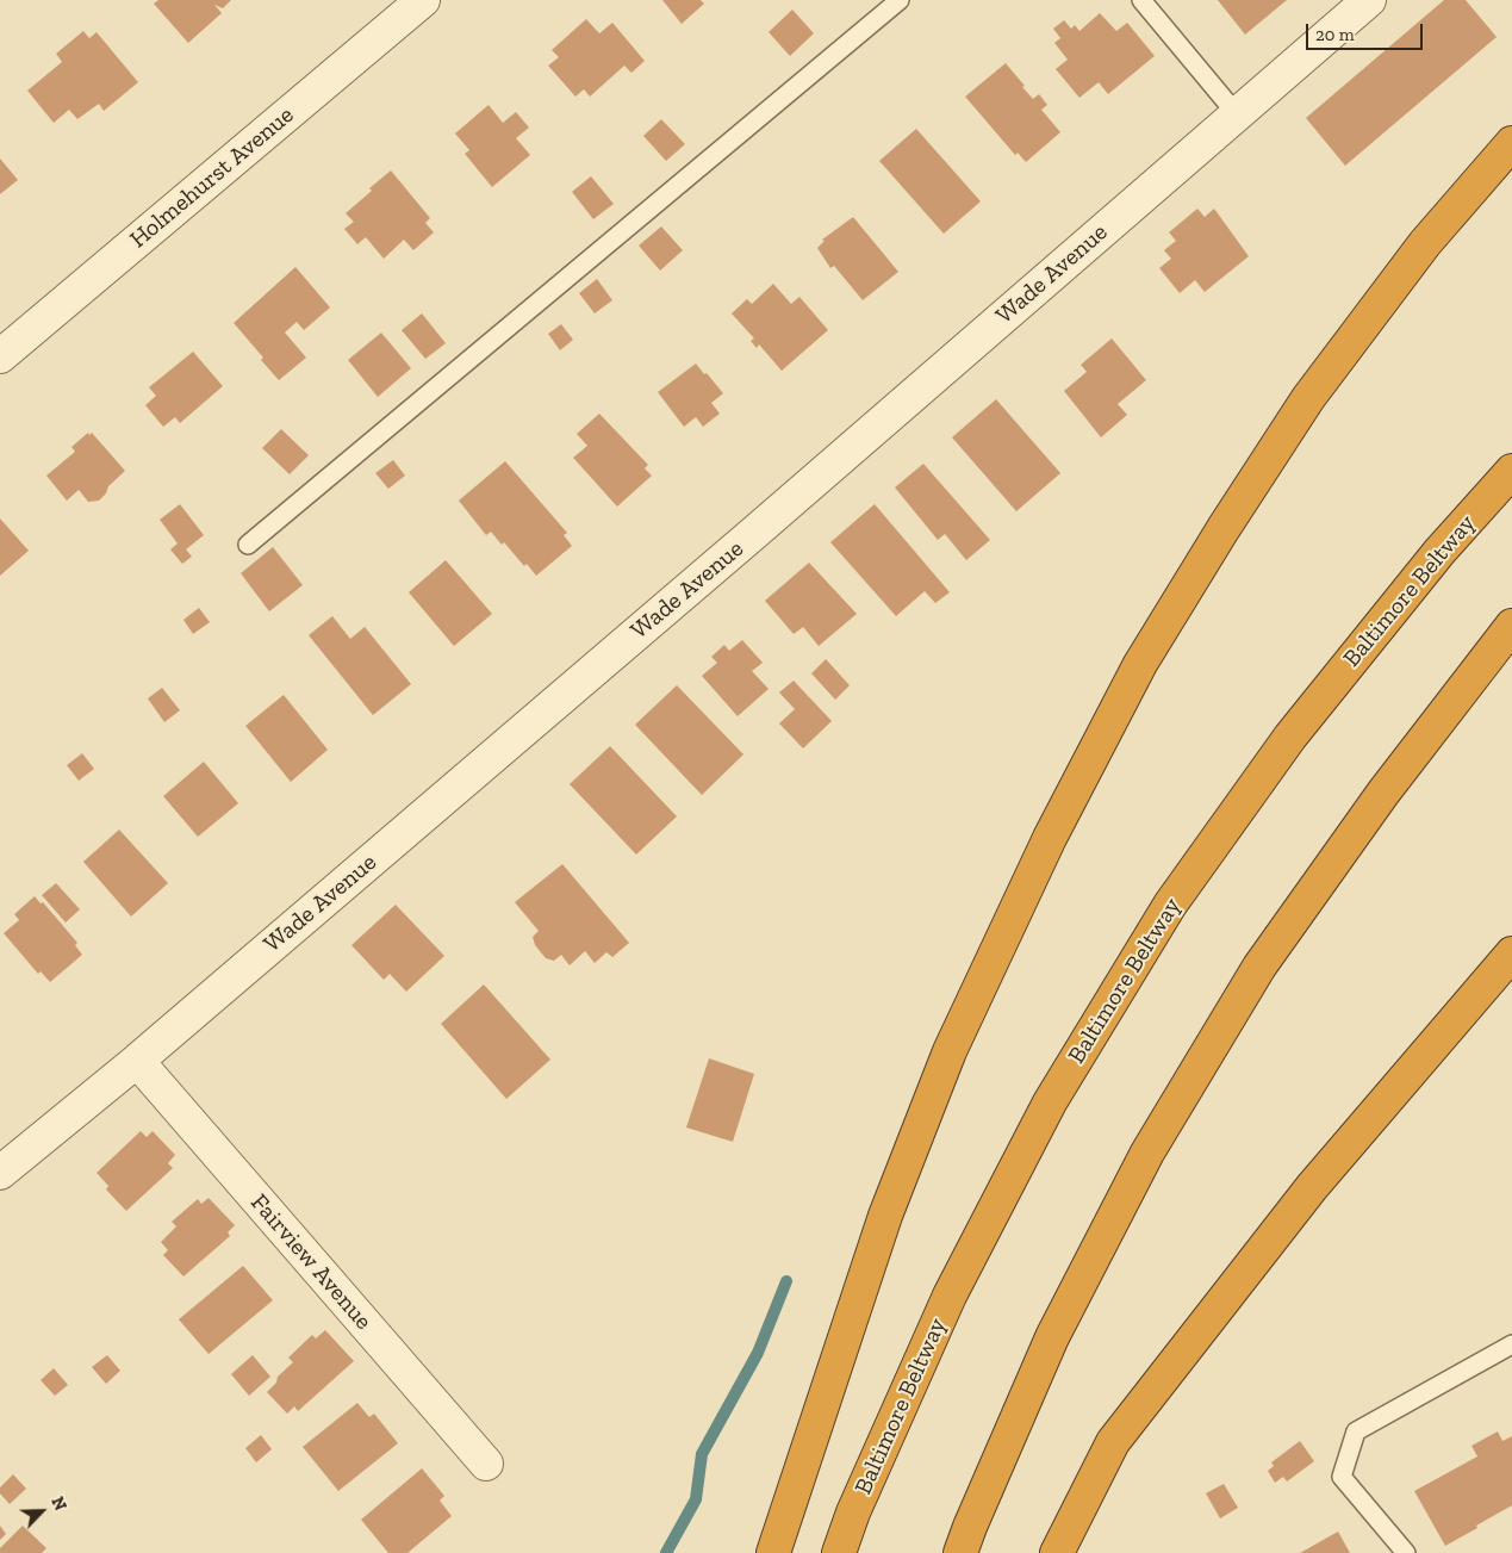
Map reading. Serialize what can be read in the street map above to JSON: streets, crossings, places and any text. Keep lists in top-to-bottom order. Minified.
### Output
{"streets":{"highway":["Baltimore Beltway"],"street":["Holmehurst Avenue","Wade Avenue","Fairview Avenue"]},"crossings":[["Wade Avenue","Fairview Avenue"]],"scale_bar":"20 m","north":"top right"}
